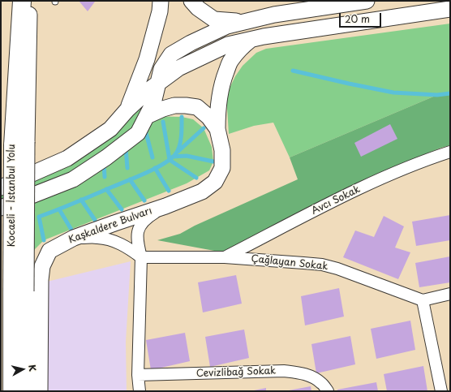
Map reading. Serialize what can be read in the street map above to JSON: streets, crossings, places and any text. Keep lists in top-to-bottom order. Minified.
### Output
{"streets":{"highway":["Kocaeli - İstanbul Yolu"],"main road":["Kaşkaldere Bulvarı"],"street":["Avcı Sokak","Çağlayan Sokak","Cevizlibağ Sokak"]},"crossings":[["Avcı Sokak","Çağlayan Sokak"]],"scale_bar":"20 m","north":"right"}
